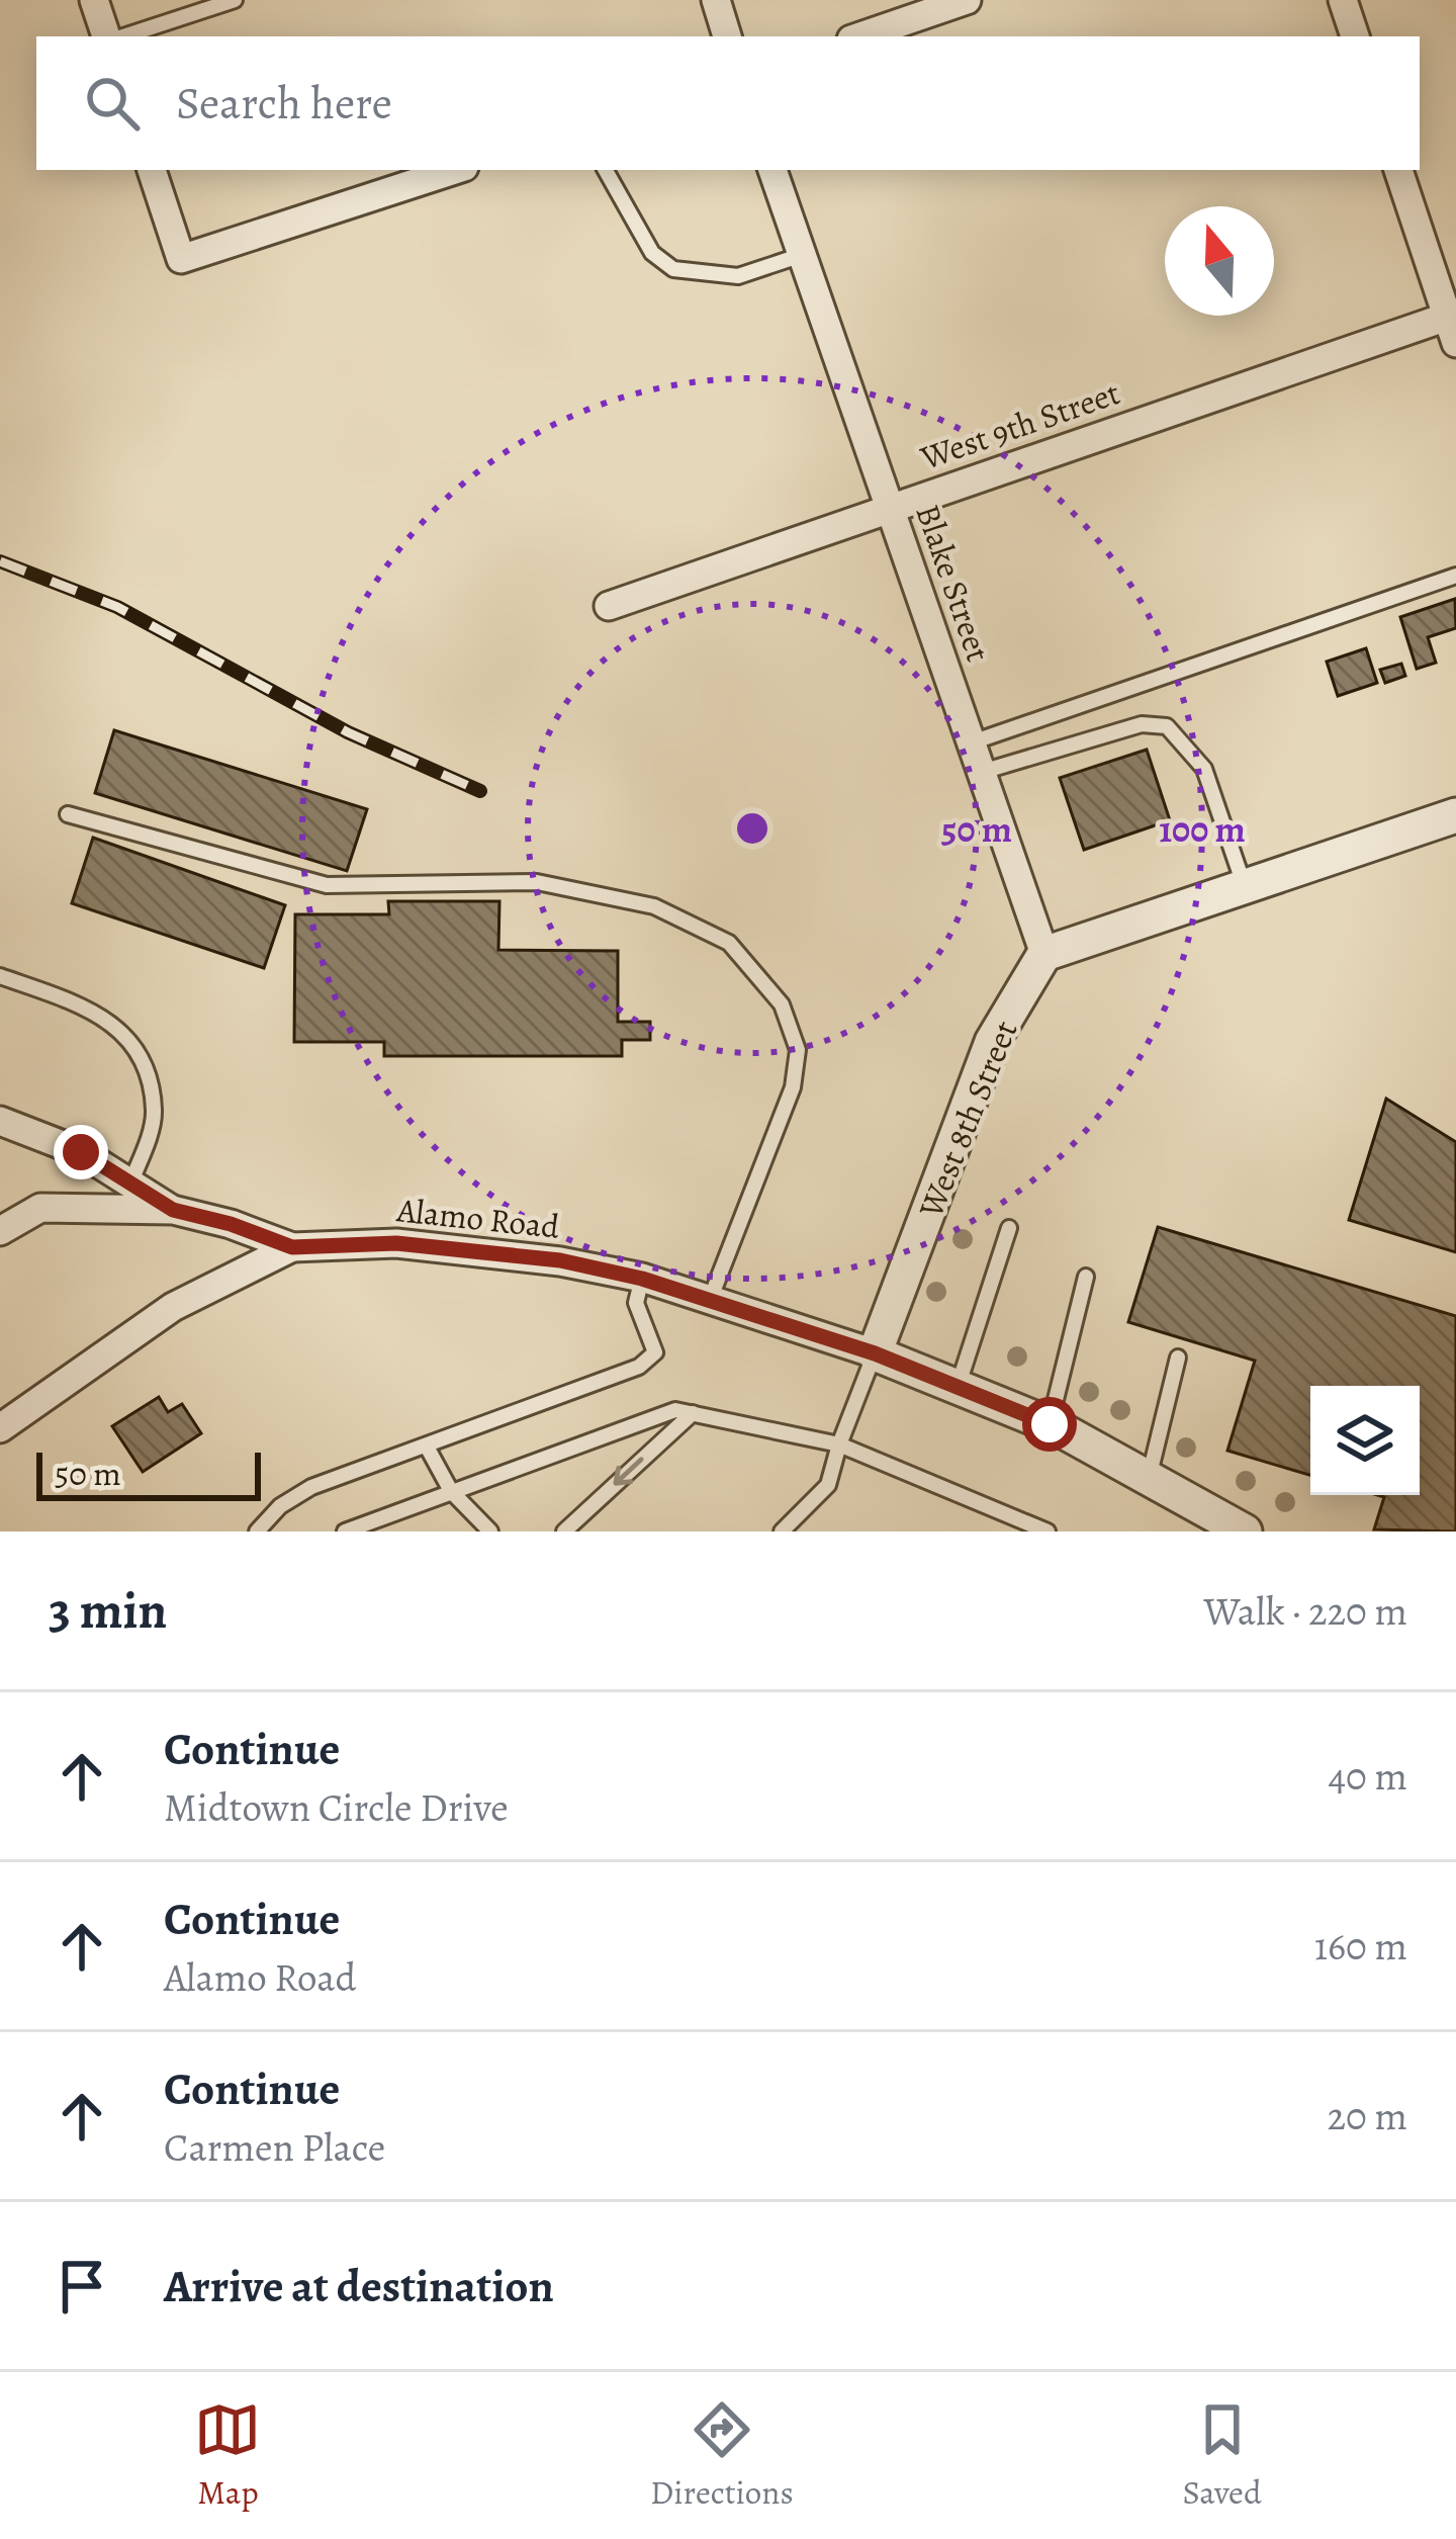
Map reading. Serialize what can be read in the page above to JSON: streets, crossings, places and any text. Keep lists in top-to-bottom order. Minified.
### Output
{"streets":{"street":["West 9th Street","Blake Street","West 8th Street","Alamo Road"]},"crossings":[["West 9th Street","Blake Street"],["Blake Street","West 8th Street"],["West 8th Street","Alamo Road"]],"scale_bar":"50 m","north":"top","page":{"search":"Search here","scale":"50 m","heading":["3 min","Walk · 220 m"],"list":[["Continue","Midtown Circle Drive","40 m"],["Continue","Alamo Road","160 m"],["Continue","Carmen Place","20 m"],"Arrive at destination"],"nav":["Map","Directions","Saved"]},"rings":["50 m","100 m"]}
